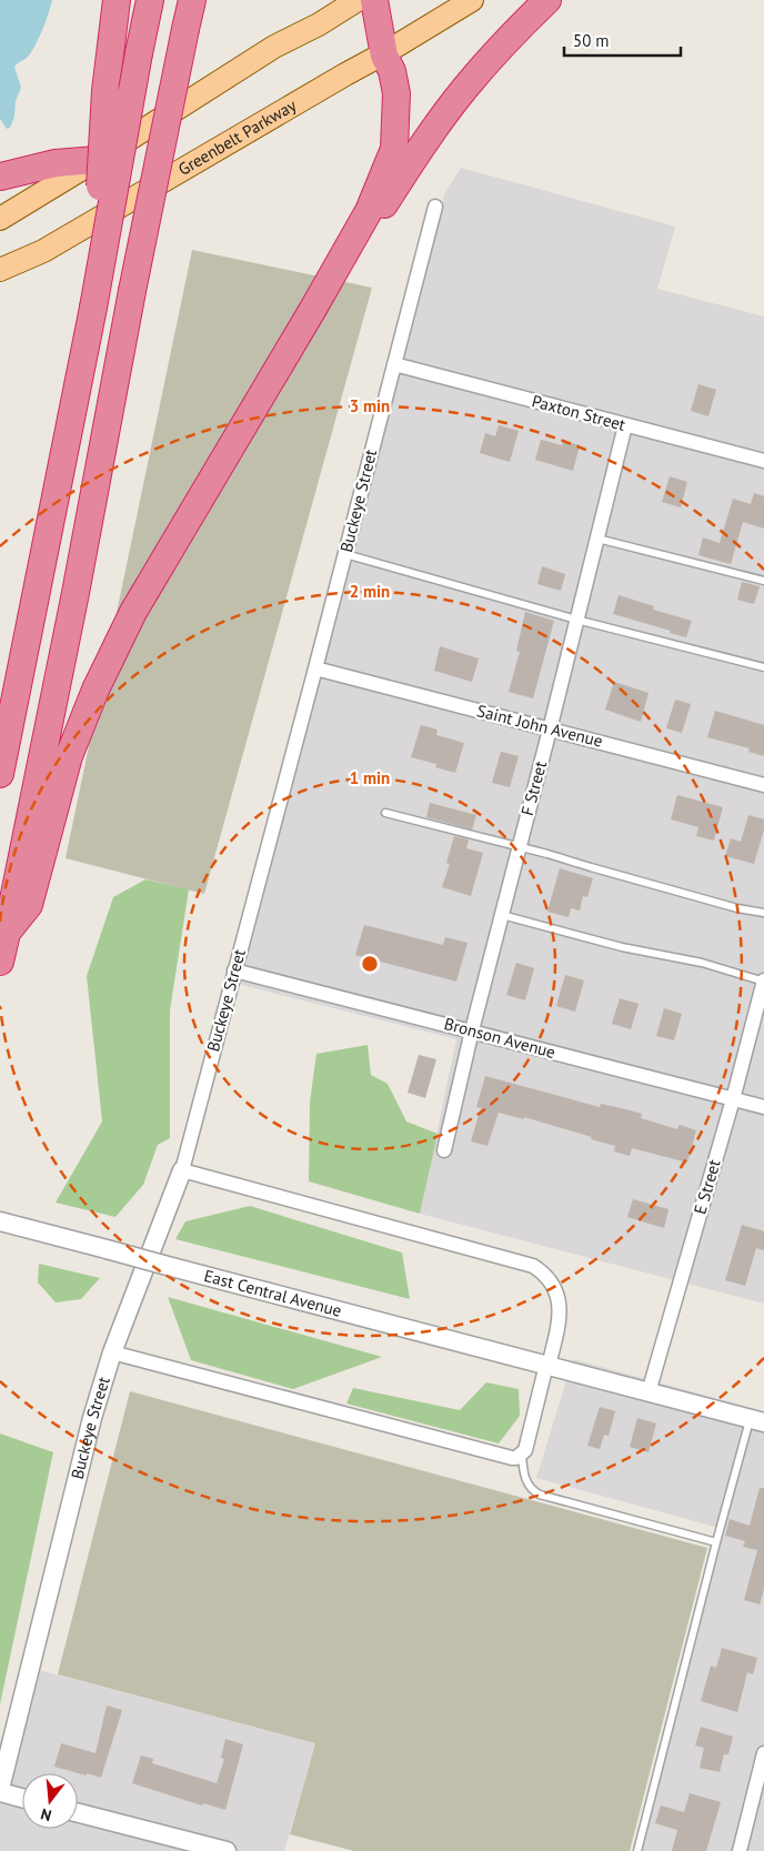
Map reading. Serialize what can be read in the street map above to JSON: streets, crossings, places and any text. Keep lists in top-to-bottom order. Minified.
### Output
{"streets":{"main road":["Greenbelt Parkway"],"street":["Paxton Street","Buckeye Street","Saint John Avenue","F Street","Bronson Avenue","E Street","East Central Avenue"]},"crossings":[["Paxton Street","Buckeye Street"],["Paxton Street","F Street"],["Buckeye Street","Saint John Avenue"],["Buckeye Street","Bronson Avenue"],["Saint John Avenue","F Street"],["F Street","Bronson Avenue"],["Bronson Avenue","E Street"],["E Street","East Central Avenue"]],"scale_bar":"50 m","north":"bottom","rings":["3 min","2 min","1 min"]}
